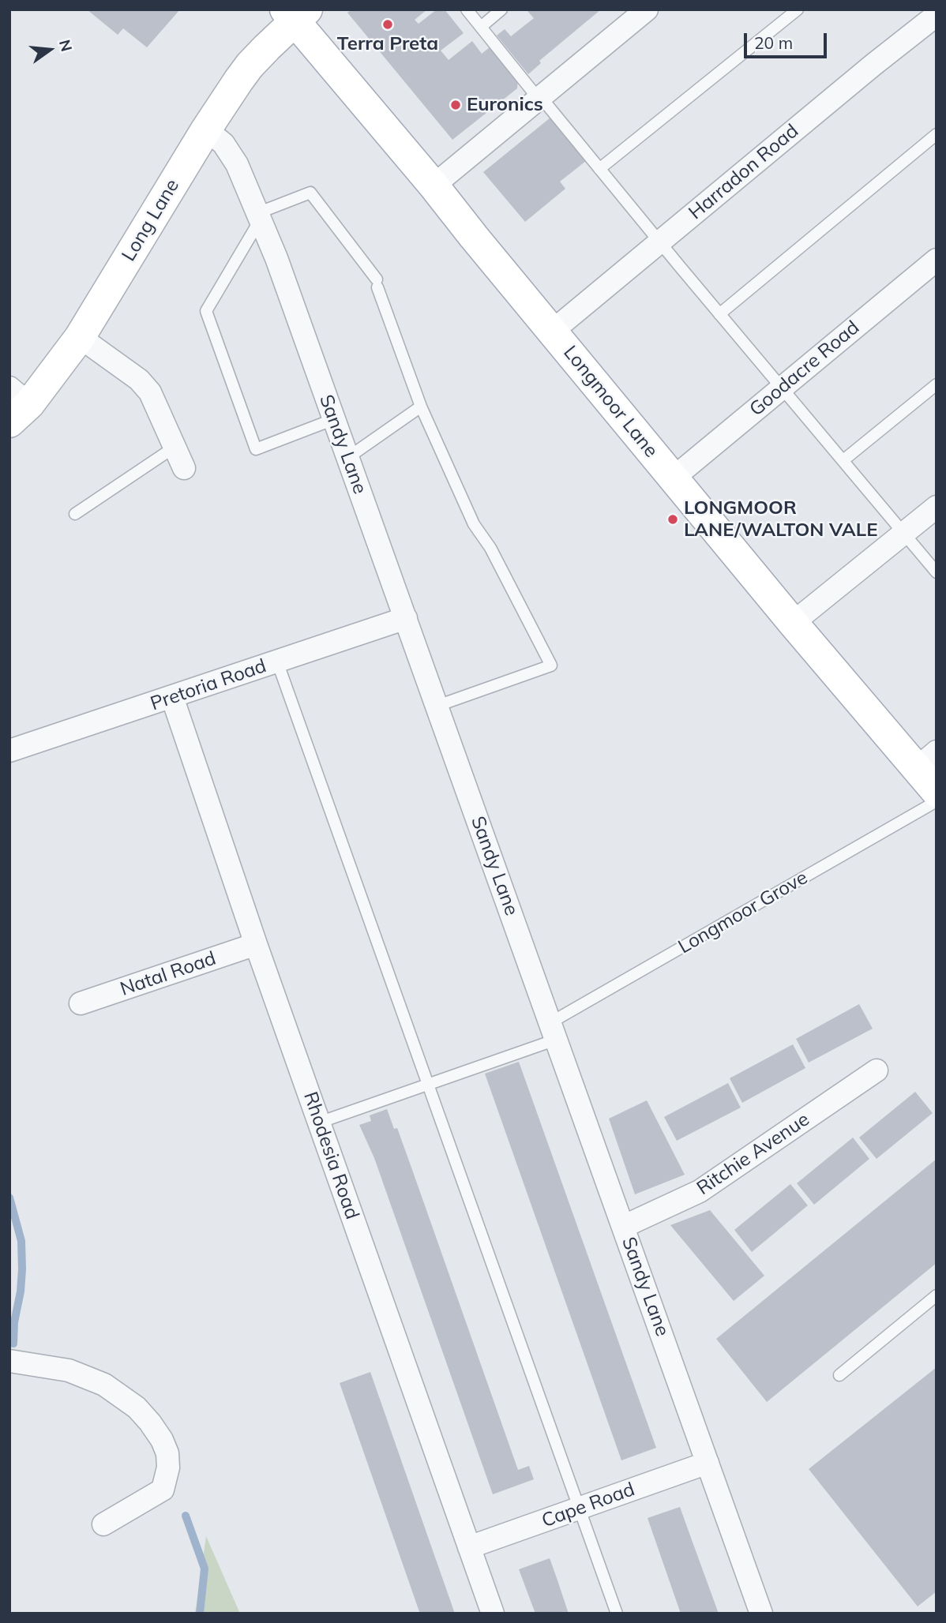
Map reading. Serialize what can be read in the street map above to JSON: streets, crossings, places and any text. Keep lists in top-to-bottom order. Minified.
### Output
{"streets":{"main road":["Long Lane","Longmoor Lane"],"street":["Harradon Road","Goodacre Road","Sandy Lane","Pretoria Road","Natal Road","Ritchie Avenue","Rhodesia Road","Cape Road"],"lane":["Longmoor Grove"]},"crossings":[["Harradon Road","Longmoor Lane"],["Long Lane","Longmoor Lane"],["Long Lane","Sandy Lane"],["Goodacre Road","Longmoor Lane"],["Sandy Lane","Pretoria Road"],["Sandy Lane","Longmoor Grove"],["Sandy Lane","Ritchie Avenue"],["Sandy Lane","Cape Road"],["Pretoria Road","Rhodesia Road"],["Longmoor Grove","Rhodesia Road"],["Natal Road","Rhodesia Road"],["Rhodesia Road","Cape Road"]],"places":["Terra Preta","Euronics","LONGMOOR LANE/WALTON VALE"],"scale_bar":"20 m","north":"right"}
